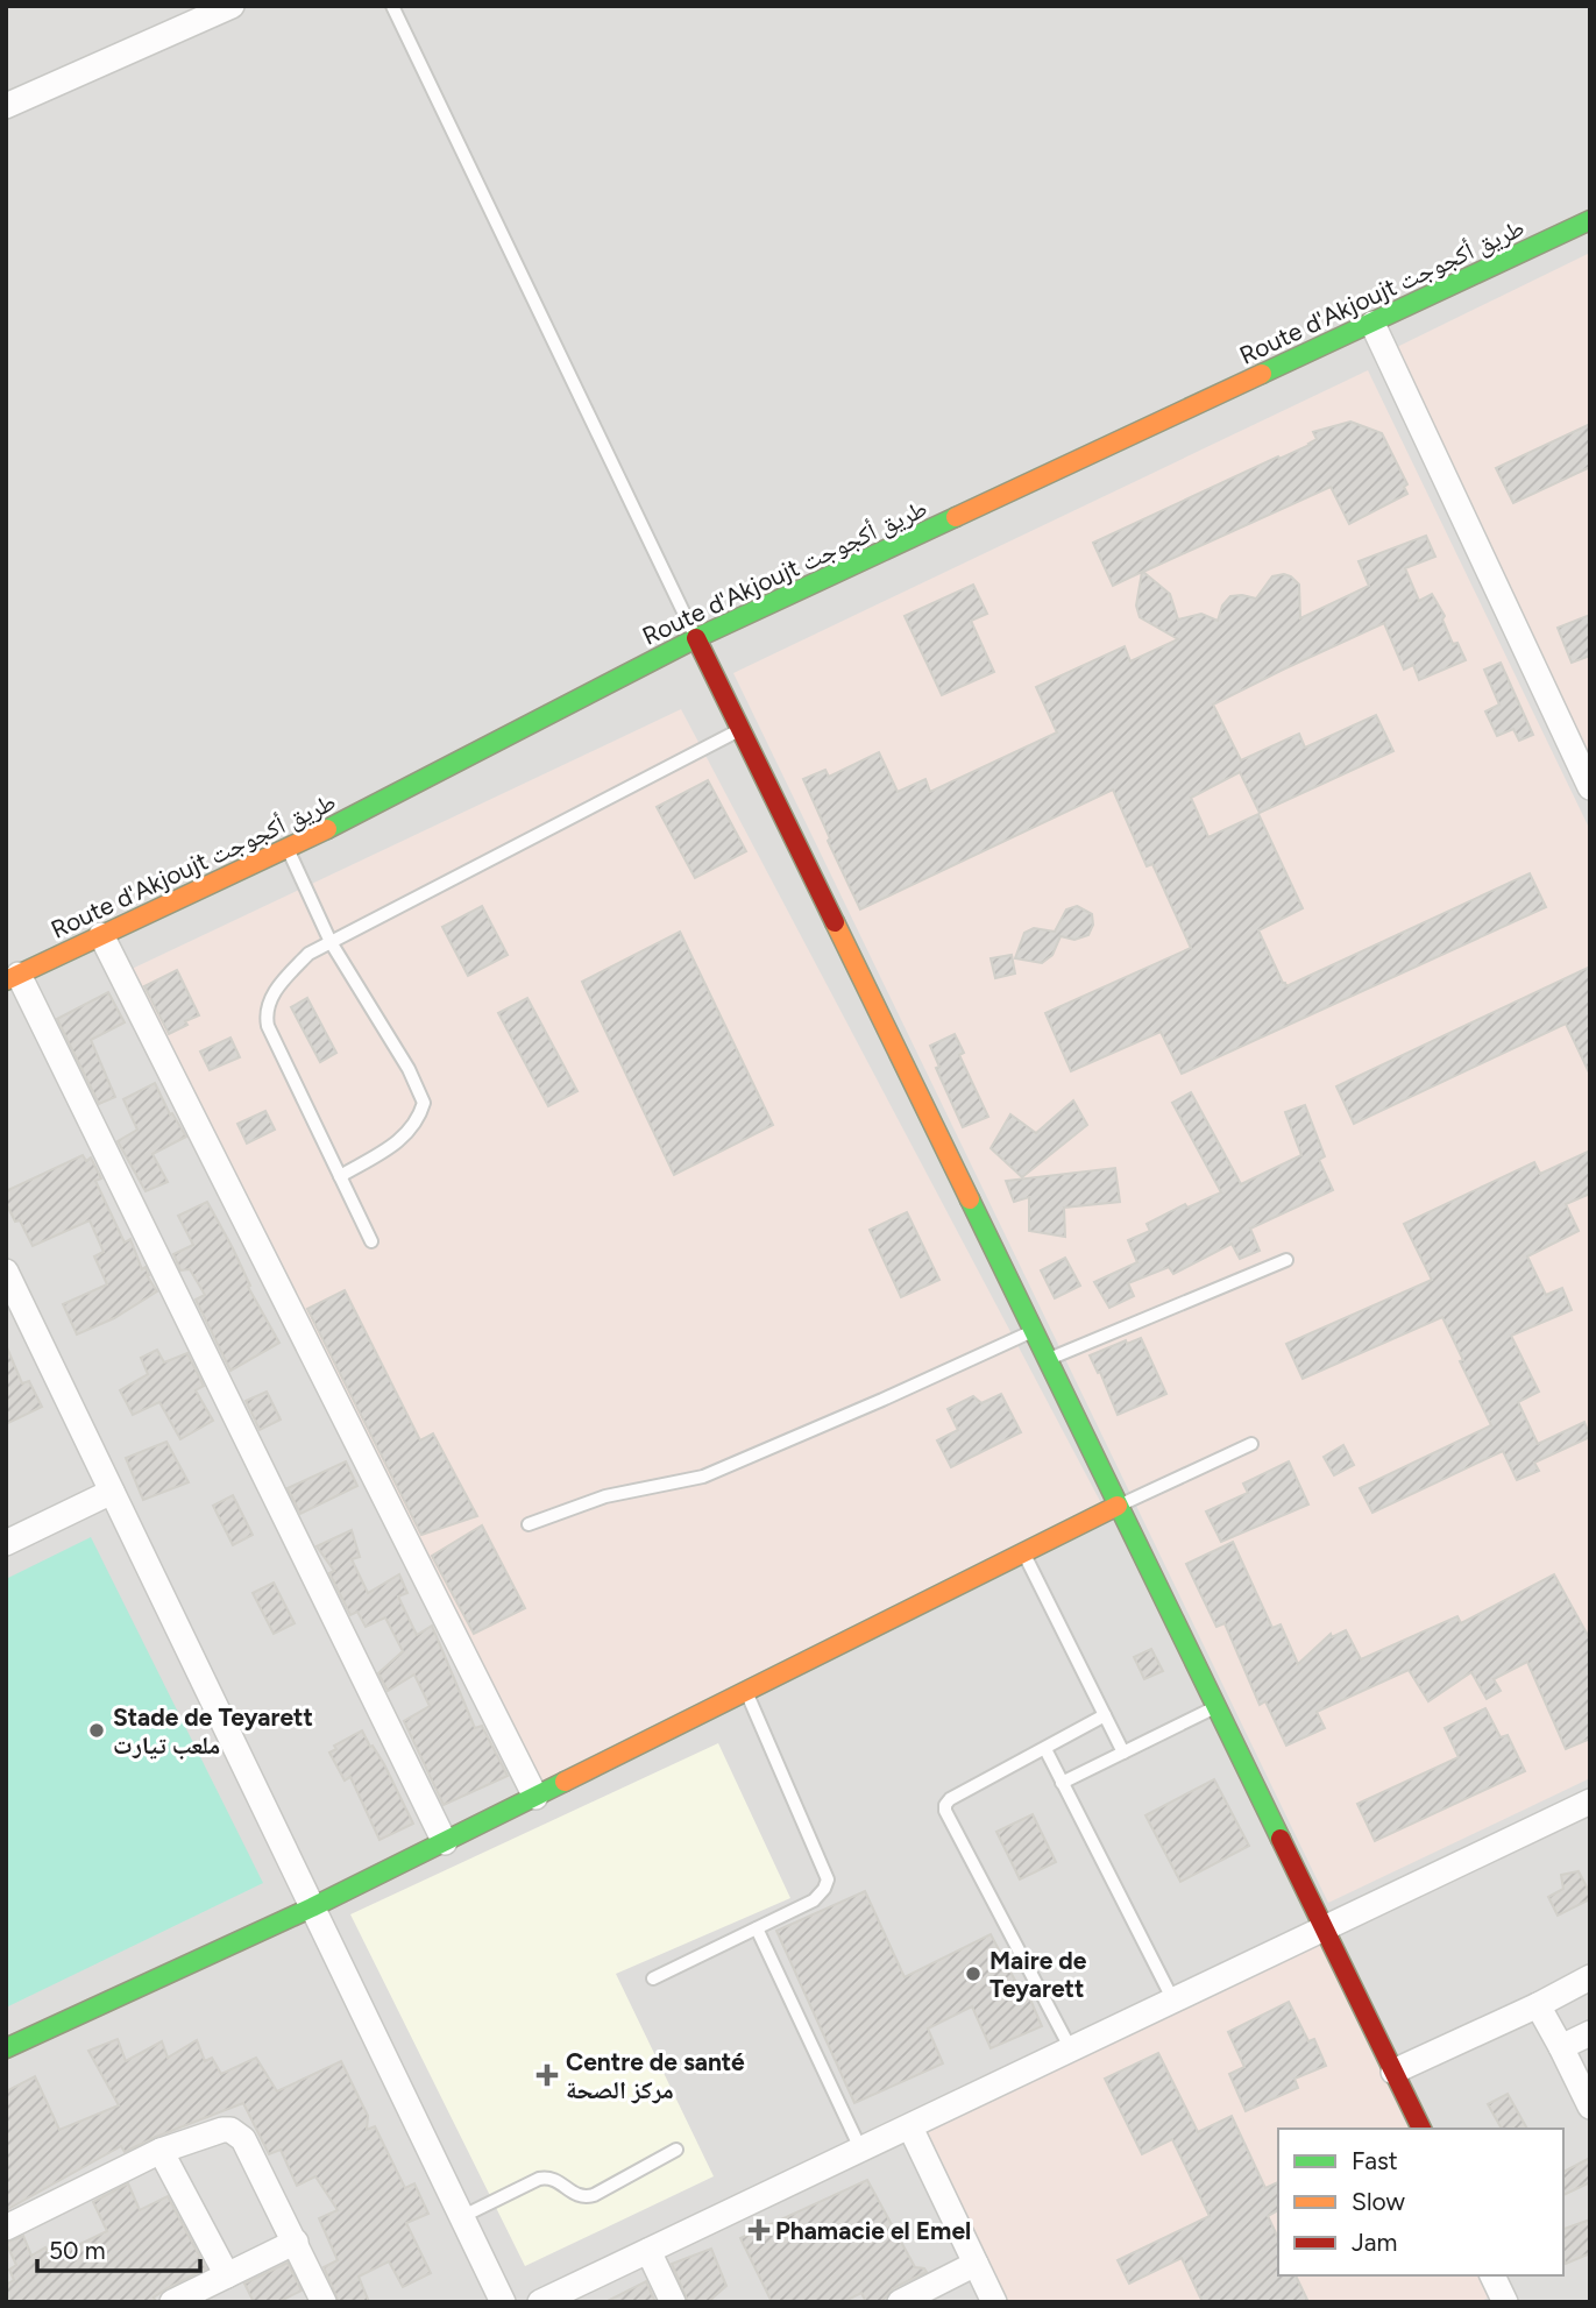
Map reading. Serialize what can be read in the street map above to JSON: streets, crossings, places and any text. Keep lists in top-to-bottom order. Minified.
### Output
{"streets":{"main road":["Route d'Akjoujt طريق أكجوجت"]},"places":{"other":["Stade de Teyarett ملعب تيارت","Maire de Teyarett"],"health":["Centre de santé مركز الصحة","Phamacie el Emel"]},"legend":["Fast","Slow","Jam"],"scale_bar":"50 m"}
